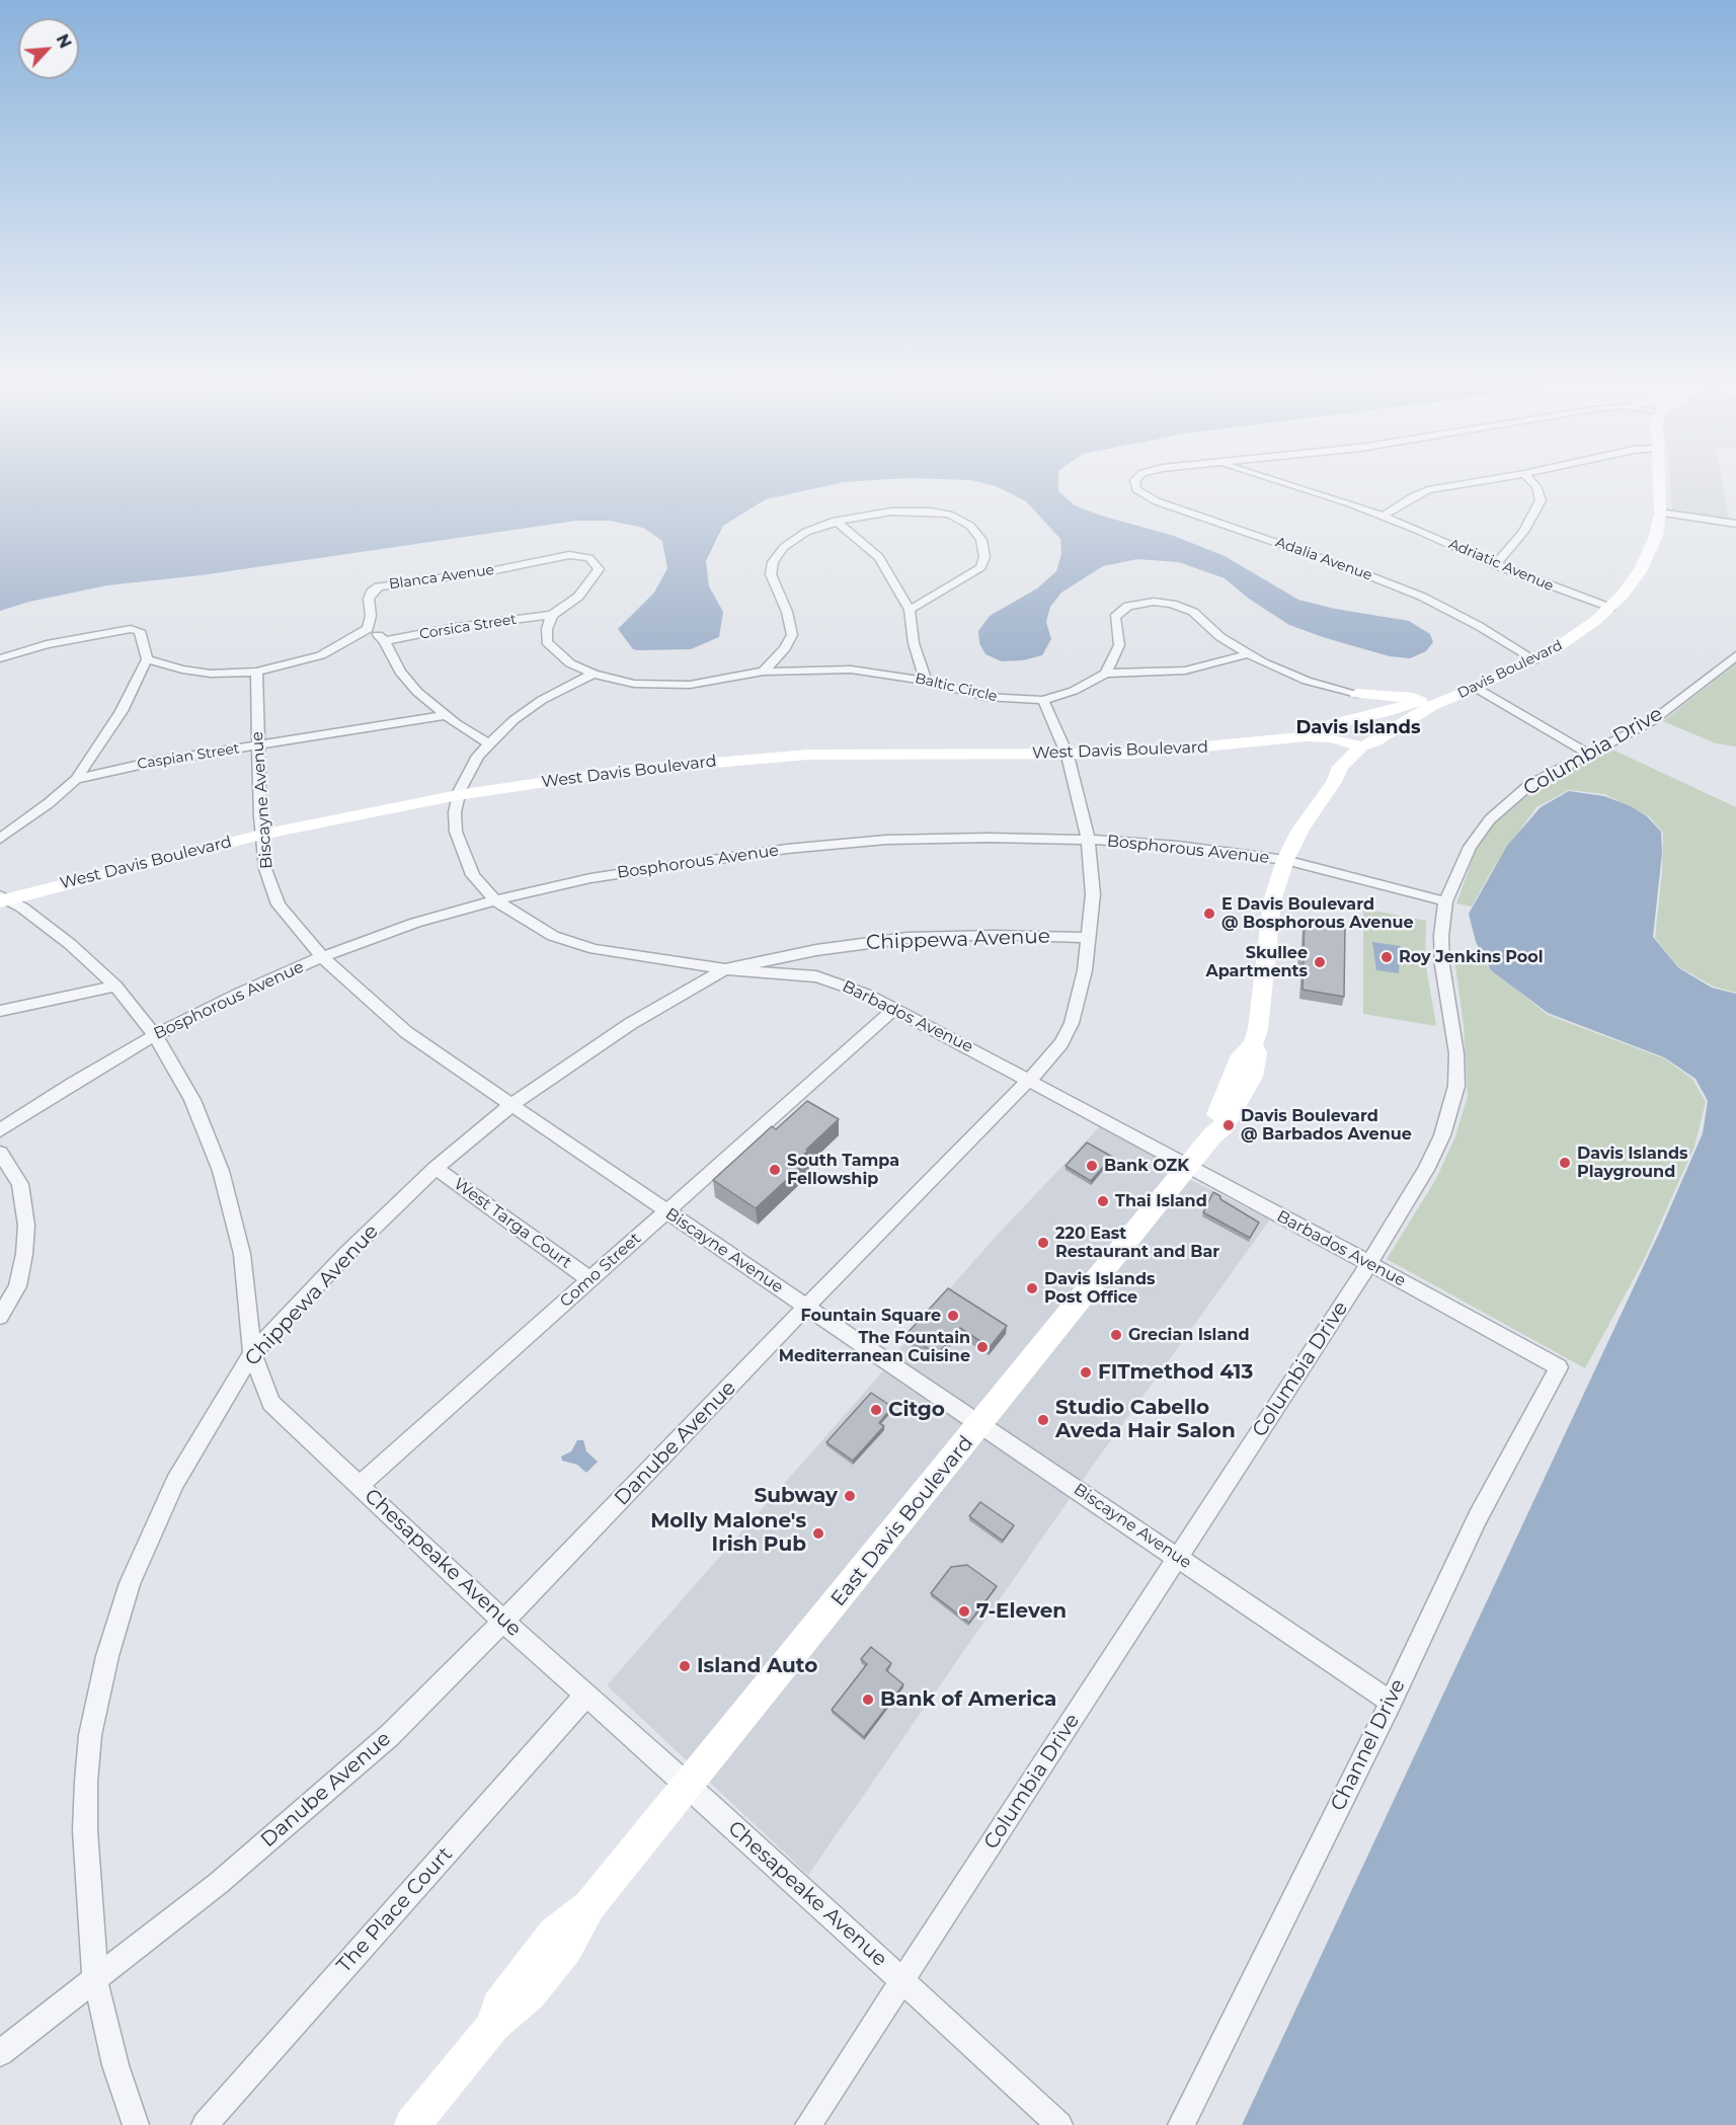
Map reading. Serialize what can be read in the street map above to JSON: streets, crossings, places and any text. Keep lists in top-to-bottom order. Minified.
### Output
{"streets":{"street":["Adalia Avenue","Adriatic Avenue","Blanca Avenue","Corsica Street","Davis Boulevard","Baltic Circle","West Davis Boulevard","Columbia Drive","Caspian Street","Biscayne Avenue","Bosphorous Avenue","Chippewa Avenue","Barbados Avenue","West Targa Court","Como Street","Danube Avenue","East Davis Boulevard","Chesapeake Avenue","Channel Drive","The Place Court"]},"crossings":[["Adalia Avenue","Davis Boulevard"],["Adriatic Avenue","Davis Boulevard"],["Blanca Avenue","Corsica Street"],["Blanca Avenue","Baltic Circle"],["Corsica Street","Baltic Circle"],["Davis Boulevard","West Davis Boulevard"],["Davis Boulevard","East Davis Boulevard"],["Baltic Circle","Barbados Avenue"],["Baltic Circle","Danube Avenue"],["West Davis Boulevard","Biscayne Avenue"],["West Davis Boulevard","Barbados Avenue"],["West Davis Boulevard","Danube Avenue"],["West Davis Boulevard","East Davis Boulevard"],["West Davis Boulevard","Chesapeake Avenue"],["Columbia Drive","Biscayne Avenue"],["Columbia Drive","Bosphorous Avenue"],["Columbia Drive","Barbados Avenue"],["Columbia Drive","Chesapeake Avenue"],["Caspian Street","Biscayne Avenue"],["Biscayne Avenue","Bosphorous Avenue"],["Biscayne Avenue","Chippewa Avenue"],["Biscayne Avenue","Como Street"],["Biscayne Avenue","Danube Avenue"],["Biscayne Avenue","East Davis Boulevard"],["Biscayne Avenue","Channel Drive"],["Bosphorous Avenue","Barbados Avenue"],["Bosphorous Avenue","Danube Avenue"],["Bosphorous Avenue","East Davis Boulevard"],["Bosphorous Avenue","Chesapeake Avenue"],["Chippewa Avenue","Barbados Avenue"],["Chippewa Avenue","West Targa Court"],["Chippewa Avenue","Danube Avenue"],["Chippewa Avenue","Chesapeake Avenue"],["Barbados Avenue","Como Street"],["Barbados Avenue","Danube Avenue"],["Barbados Avenue","East Davis Boulevard"],["Barbados Avenue","Channel Drive"],["West Targa Court","Como Street"],["Como Street","Chesapeake Avenue"],["Danube Avenue","Chesapeake Avenue"],["East Davis Boulevard","Chesapeake Avenue"],["Chesapeake Avenue","The Place Court"]],"districts":["Davis Islands"],"places":["E Davis Boulevard @ Bosphorous Avenue","Roy Jenkins Pool","Skullee Apartments","Davis Boulevard @ Barbados Avenue","Davis Islands Playground","Bank OZK","South Tampa Fellowship","Thai Island","220 East Restaurant and Bar","Davis Islands Post Office","Fountain Square","Grecian Island","The Fountain Mediterranean Cuisine","FITmethod 413","Citgo","Studio Cabello Aveda Hair Salon","Subway","Molly Malone's Irish Pub","7-Eleven","Island Auto","Bank of America"],"north":"top right"}
